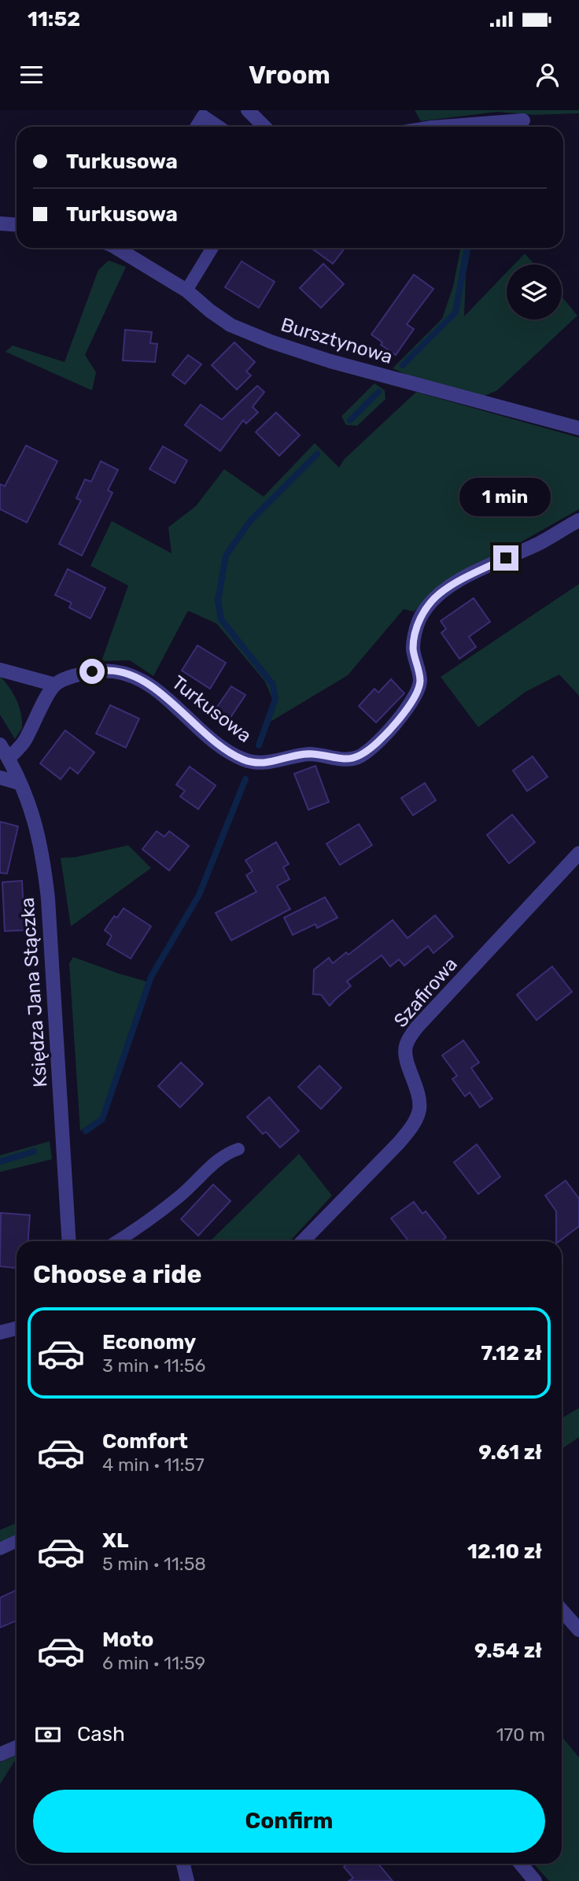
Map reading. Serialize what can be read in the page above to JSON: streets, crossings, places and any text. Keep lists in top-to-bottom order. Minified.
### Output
{"streets":{"street":["Bursztynowa","Turkusowa","Księdza Jana Stączka","Szafirowa"]},"page":{"status":"11:52","header":"Vroom","banner":["Turkusowa","Turkusowa"],"bubble":"1 min","heading":"Choose a ride","list":[{"name":"Economy","note":"3 min · 11:56","value":"7.12 zł"},{"name":"Comfort","note":"4 min · 11:57","value":"9.61 zł"},{"name":"XL","note":"5 min · 11:58","value":"12.10 zł"},{"name":"Moto","note":"6 min · 11:59","value":"9.54 zł"}],"pay":["Cash","170 m"],"buttons":"Confirm"}}
